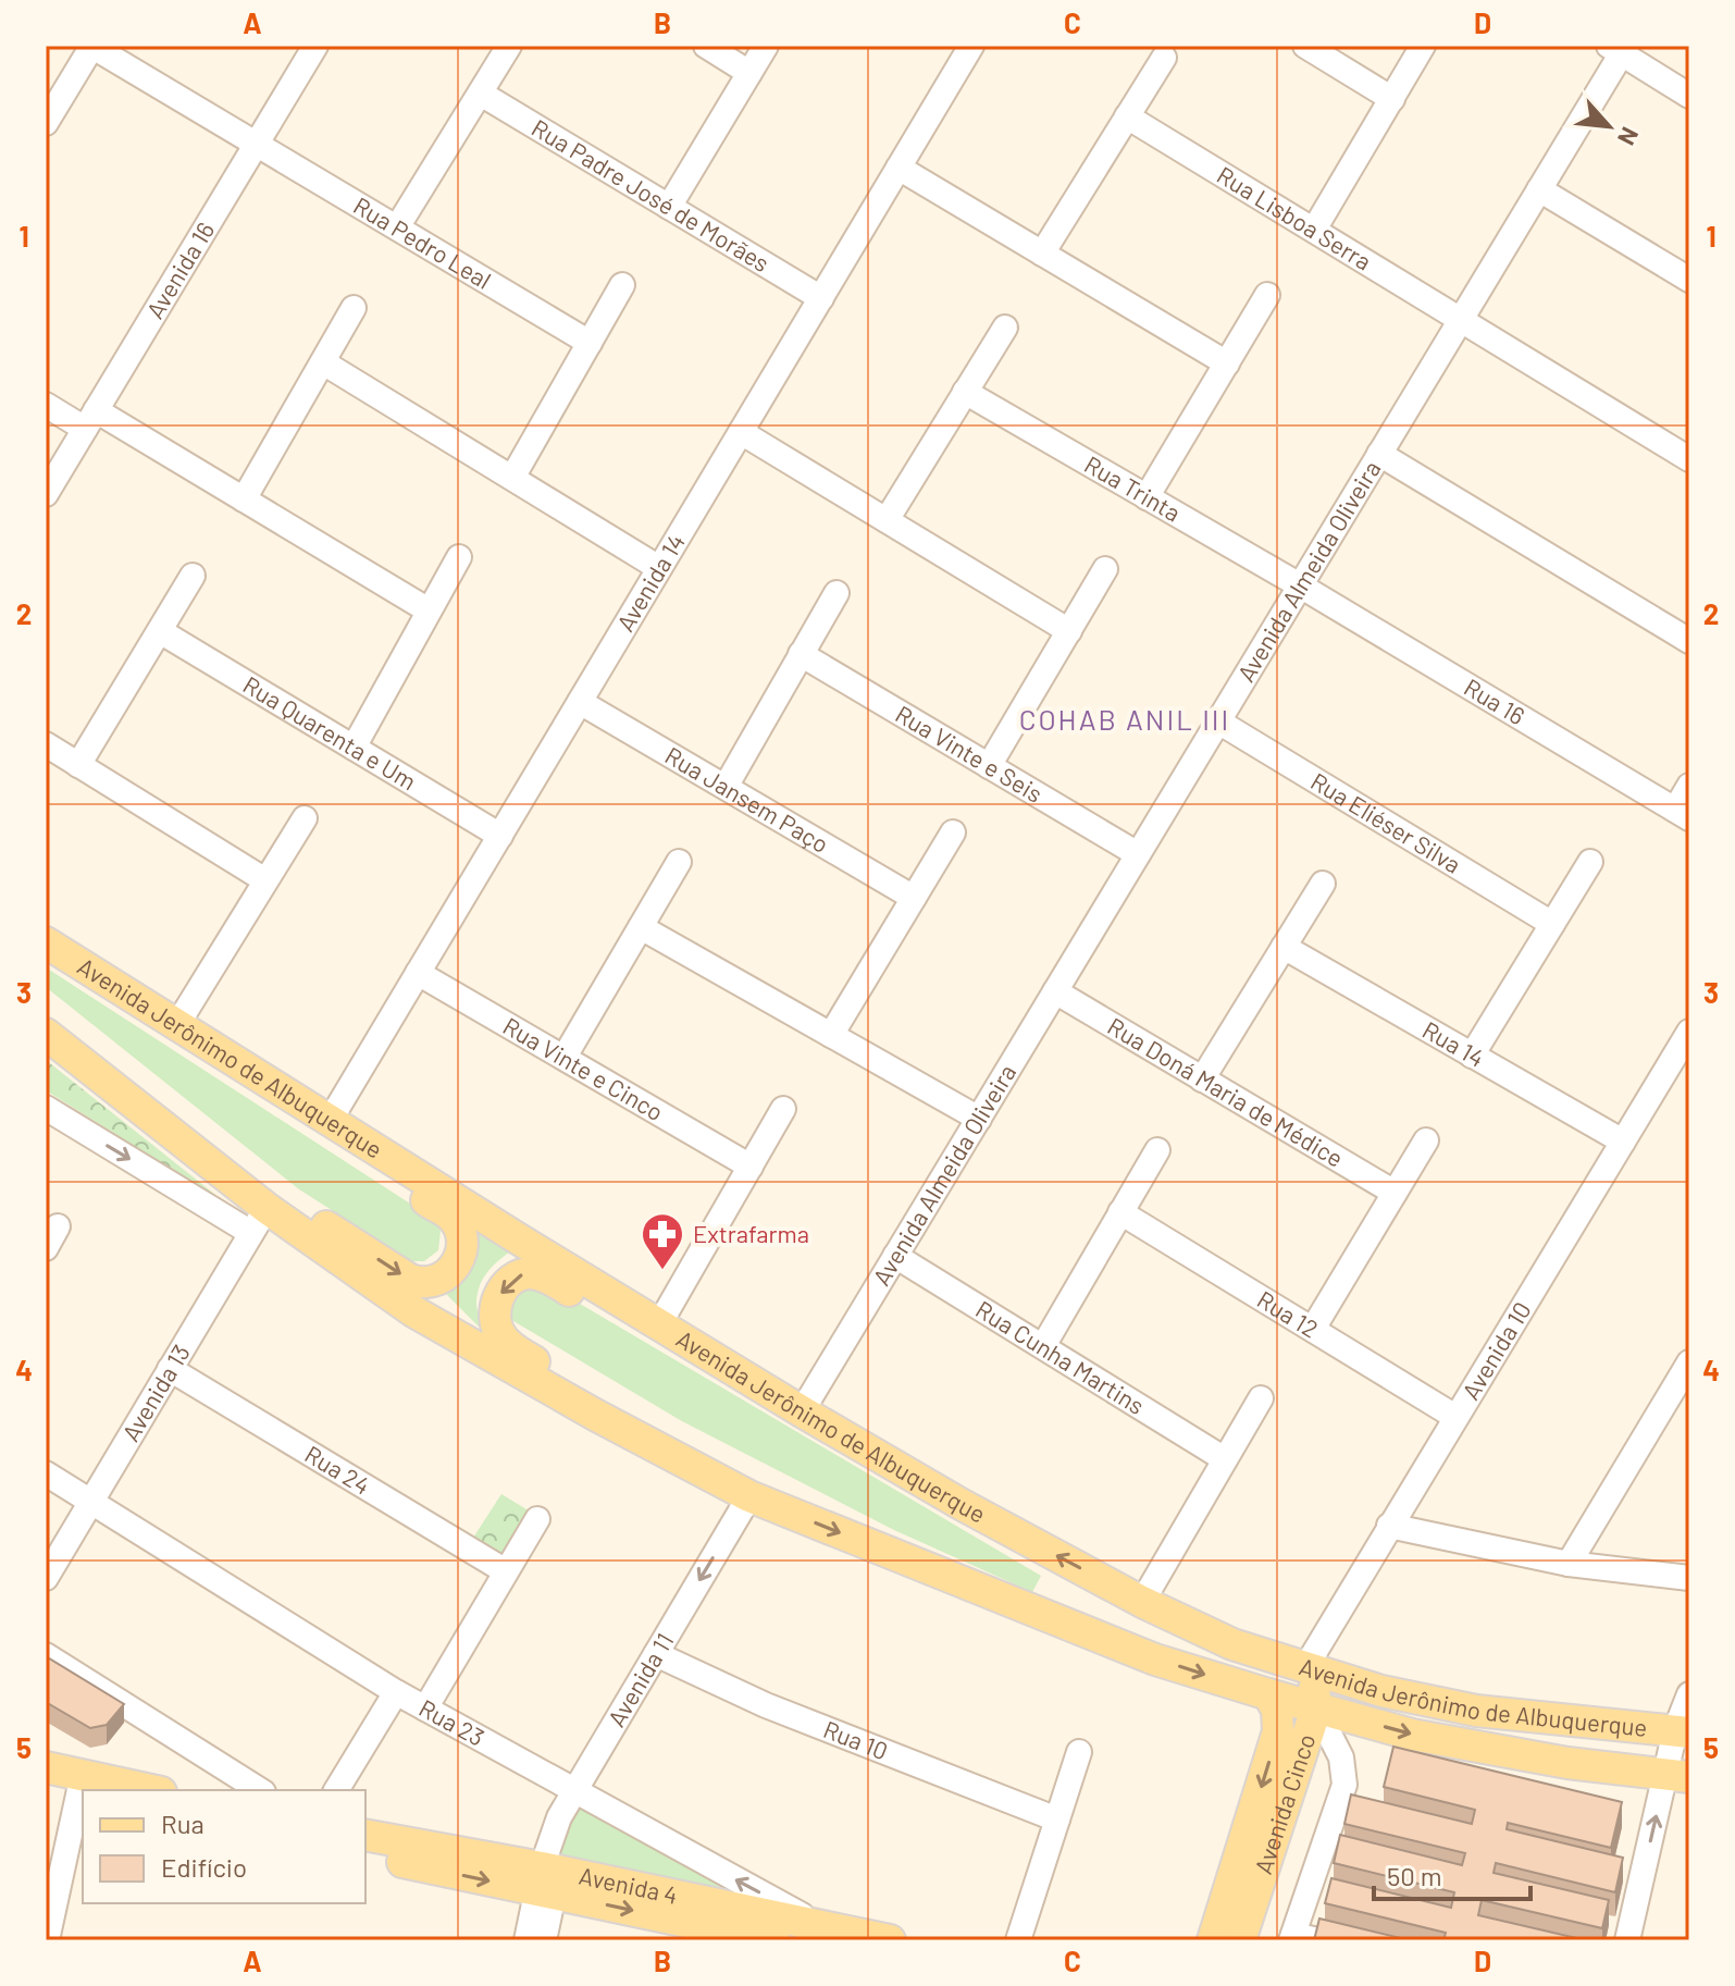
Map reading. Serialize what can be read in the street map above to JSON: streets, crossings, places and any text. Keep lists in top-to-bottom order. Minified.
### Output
{"streets":{"main road":["Avenida Jerônimo de Albuquerque","Avenida Cinco","Avenida 4"],"street":["Rua Padre José de Morães","Rua Lisboa Serra","Rua Pedro Leal","Avenida 16","Rua Trinta","Avenida Almeida Oliveira","Avenida 14","Rua 16","Rua Quarenta e Um","Rua Vinte e Seis","Rua Jansem Paço","Rua Eliéser Silva","Rua 14","Rua Vinte e Cinco","Rua Doná Maria de Médice","Rua 12","Avenida 10","Rua Cunha Martins","Avenida 13","Rua 24","Avenida 11","Rua 23","Rua 10"]},"crossings":[["Rua Padre José de Morães","Avenida 14"],["Rua Lisboa Serra","Avenida Almeida Oliveira"],["Rua Pedro Leal","Avenida 16"],["Rua Trinta","Avenida Almeida Oliveira"],["Rua Trinta","Rua 16"],["Avenida Almeida Oliveira","Rua 16"],["Avenida Almeida Oliveira","Rua Vinte e Seis"],["Avenida Almeida Oliveira","Rua Eliéser Silva"],["Avenida Almeida Oliveira","Avenida Jerônimo de Albuquerque"],["Avenida Almeida Oliveira","Rua Doná Maria de Médice"],["Avenida Almeida Oliveira","Rua Cunha Martins"],["Avenida 14","Rua Quarenta e Um"],["Avenida 14","Rua Jansem Paço"],["Avenida 14","Avenida Jerônimo de Albuquerque"],["Avenida 14","Rua Vinte e Cinco"],["Rua 14","Avenida 10"],["Avenida Jerônimo de Albuquerque","Avenida 10"],["Avenida Jerônimo de Albuquerque","Avenida 13"],["Avenida Jerônimo de Albuquerque","Avenida 11"],["Avenida Jerônimo de Albuquerque","Avenida Cinco"],["Rua 12","Avenida 10"],["Avenida 10","Avenida Cinco"],["Avenida 13","Rua 24"],["Avenida 13","Rua 23"],["Avenida 11","Rua 23"],["Avenida 11","Rua 10"],["Avenida 11","Avenida 4"],["Rua 23","Avenida 4"]],"districts":["COHAB ANIL III"],"places":{"pharmacy":["Extrafarma"]},"legend":["Rua","Edifício"],"scale_bar":"50 m","north":"bottom right","grid":{"columns":["A","B","C","D"],"rows":["1","2","3","4","5"]}}
